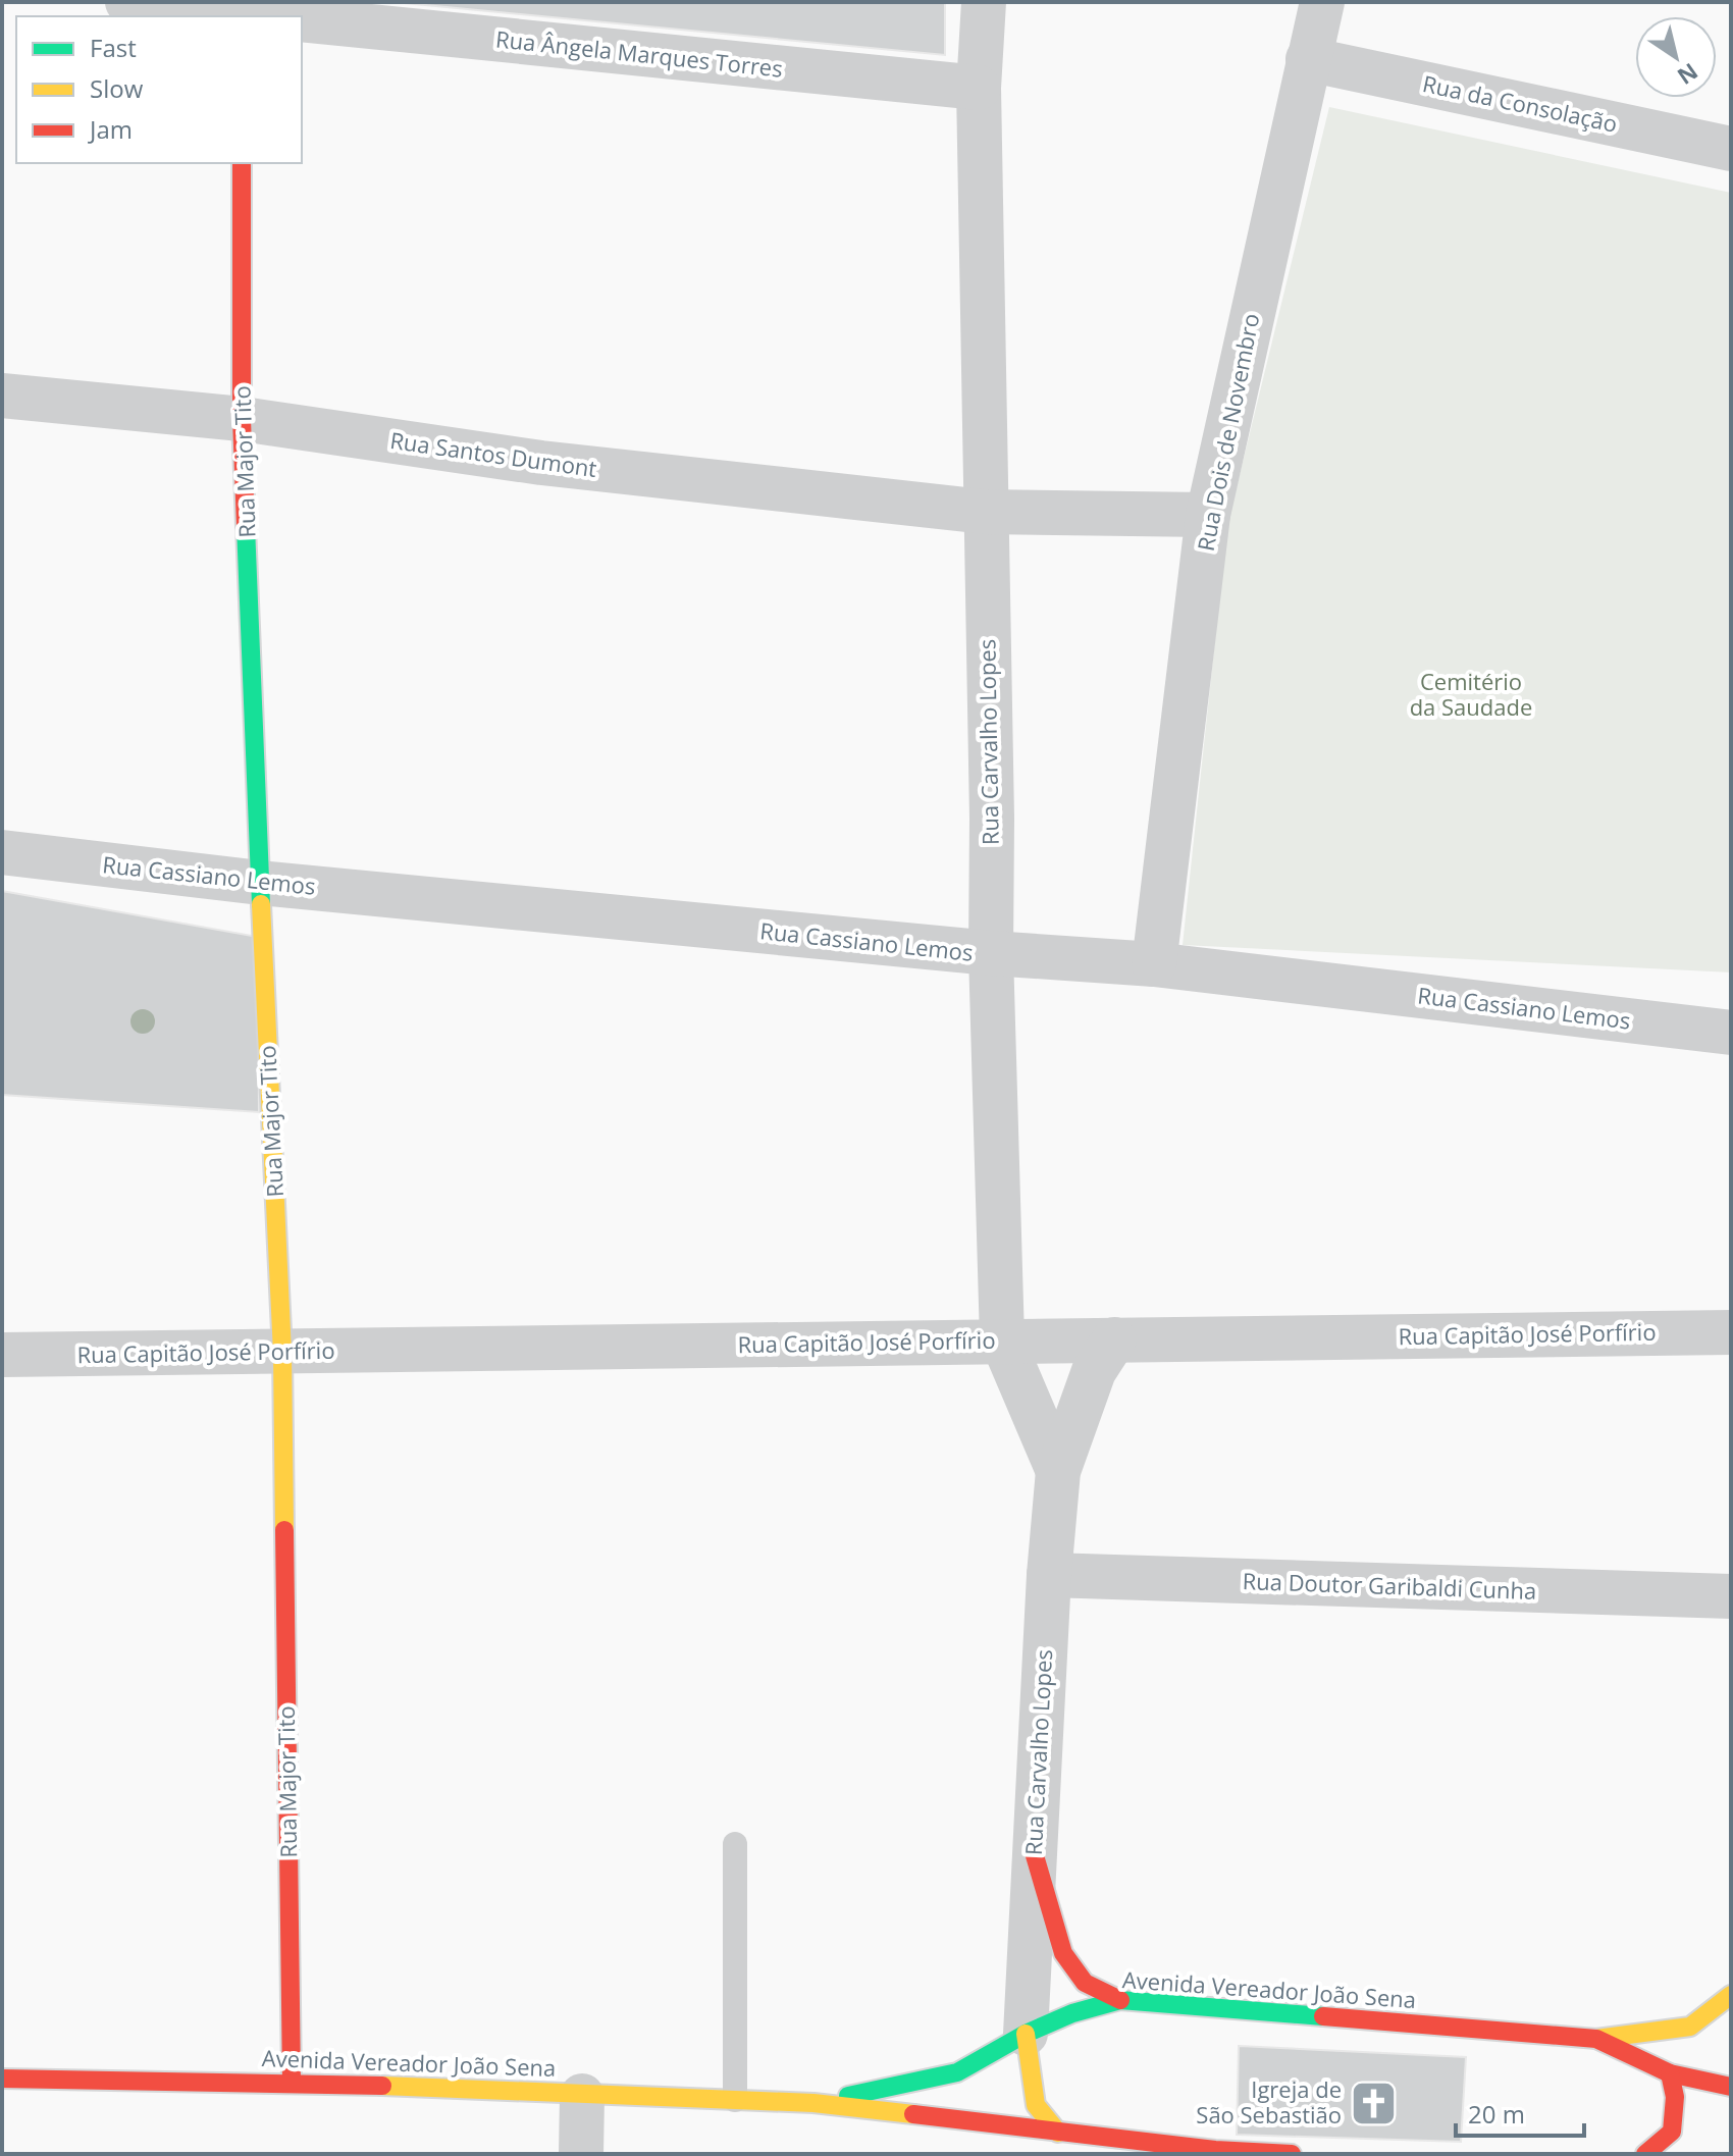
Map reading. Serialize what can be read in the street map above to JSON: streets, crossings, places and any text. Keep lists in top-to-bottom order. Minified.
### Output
{"streets":{"main road":["Rua Major Tito","Avenida Vereador João Sena"],"street":["Rua Ângela Marques Torres","Rua da Consolação","Rua Dois de Novembro","Rua Santos Dumont","Rua Carvalho Lopes","Rua Cassiano Lemos","Rua Capitão José Porfírio","Rua Doutor Garibaldi Cunha"]},"crossings":[["Rua Ângela Marques Torres","Rua Carvalho Lopes"],["Rua da Consolação","Rua Dois de Novembro"],["Rua Dois de Novembro","Rua Santos Dumont"],["Rua Dois de Novembro","Rua Cassiano Lemos"],["Rua Santos Dumont","Rua Major Tito"],["Rua Santos Dumont","Rua Carvalho Lopes"],["Rua Major Tito","Rua Cassiano Lemos"],["Rua Major Tito","Rua Capitão José Porfírio"],["Rua Major Tito","Avenida Vereador João Sena"],["Rua Carvalho Lopes","Rua Cassiano Lemos"],["Rua Carvalho Lopes","Rua Capitão José Porfírio"],["Rua Carvalho Lopes","Rua Doutor Garibaldi Cunha"],["Rua Carvalho Lopes","Avenida Vereador João Sena"]],"parks":["Cemitério da Saudade"],"places":{"church":["Igreja de São Sebastião"]},"legend":["Fast","Slow","Jam"],"scale_bar":"20 m","north":"bottom right"}
